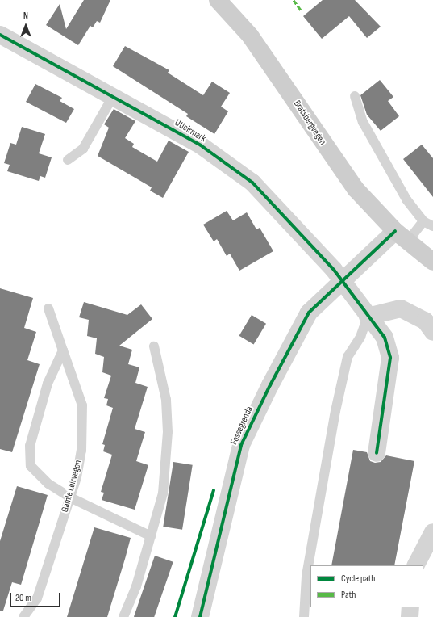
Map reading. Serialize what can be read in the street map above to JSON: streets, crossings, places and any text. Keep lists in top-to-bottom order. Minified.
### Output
{"streets":{"main road":["Bratsbergvegen"],"street":["Utleirmark","Fossegrenda"],"lane":["Gamle Leirvegen"]},"crossings":[["Bratsbergvegen","Fossegrenda"],["Utleirmark","Fossegrenda"]],"legend":["Cycle path","Path"],"scale_bar":"20 m","north":"top"}
